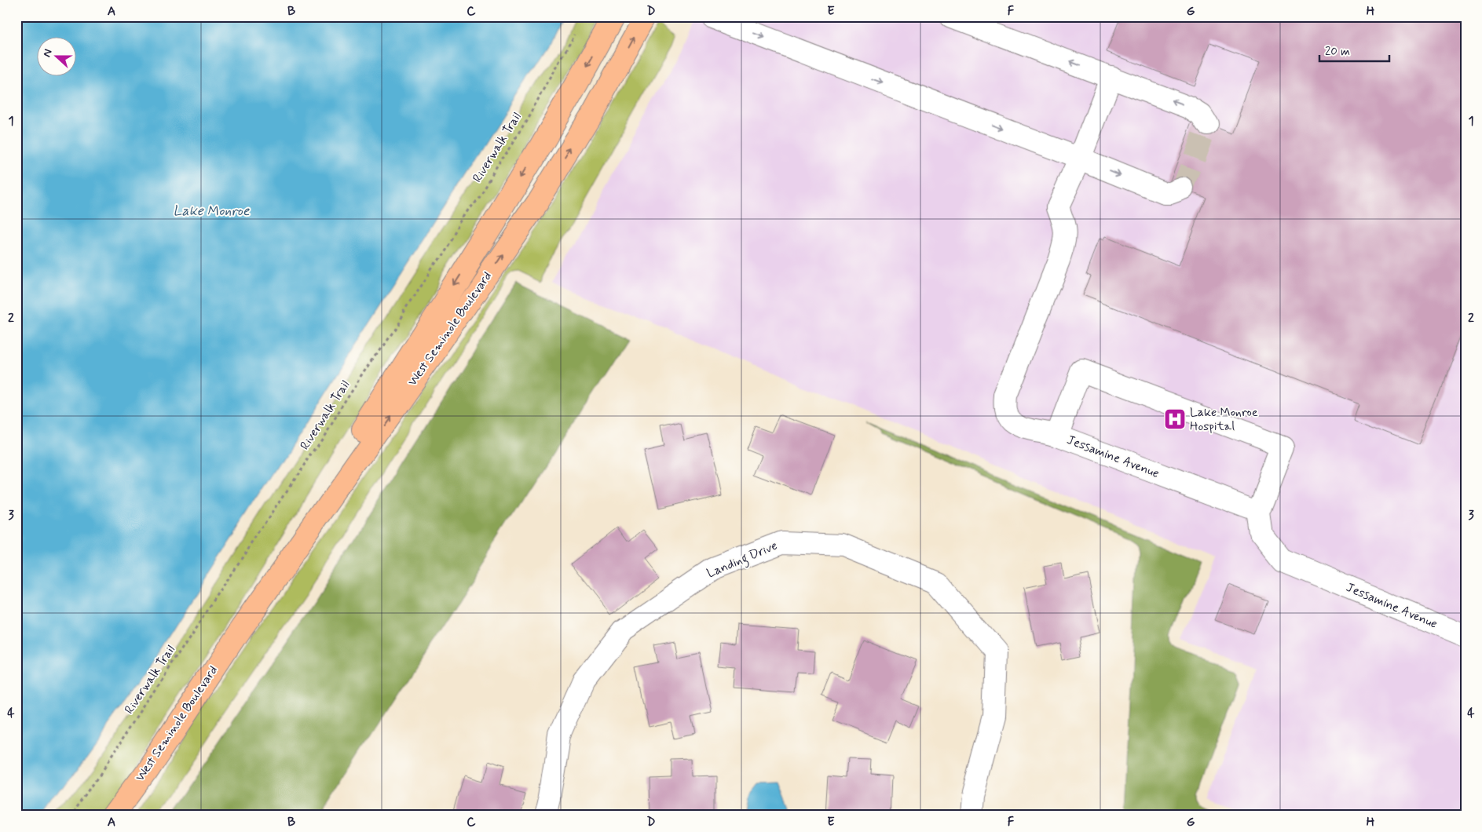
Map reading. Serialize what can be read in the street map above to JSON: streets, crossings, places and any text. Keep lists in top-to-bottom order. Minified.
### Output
{"streets":{"main road":["West Seminole Boulevard"],"street":["Jessamine Avenue","Landing Drive"],"path":["Riverwalk Trail"]},"water":["Lake Monroe"],"places":{"hospital":["Lake Monroe Hospital"]},"scale_bar":"20 m","north":"left","grid":{"columns":["A","B","C","D","E","F","G","H"],"rows":["1","2","3","4"]}}
